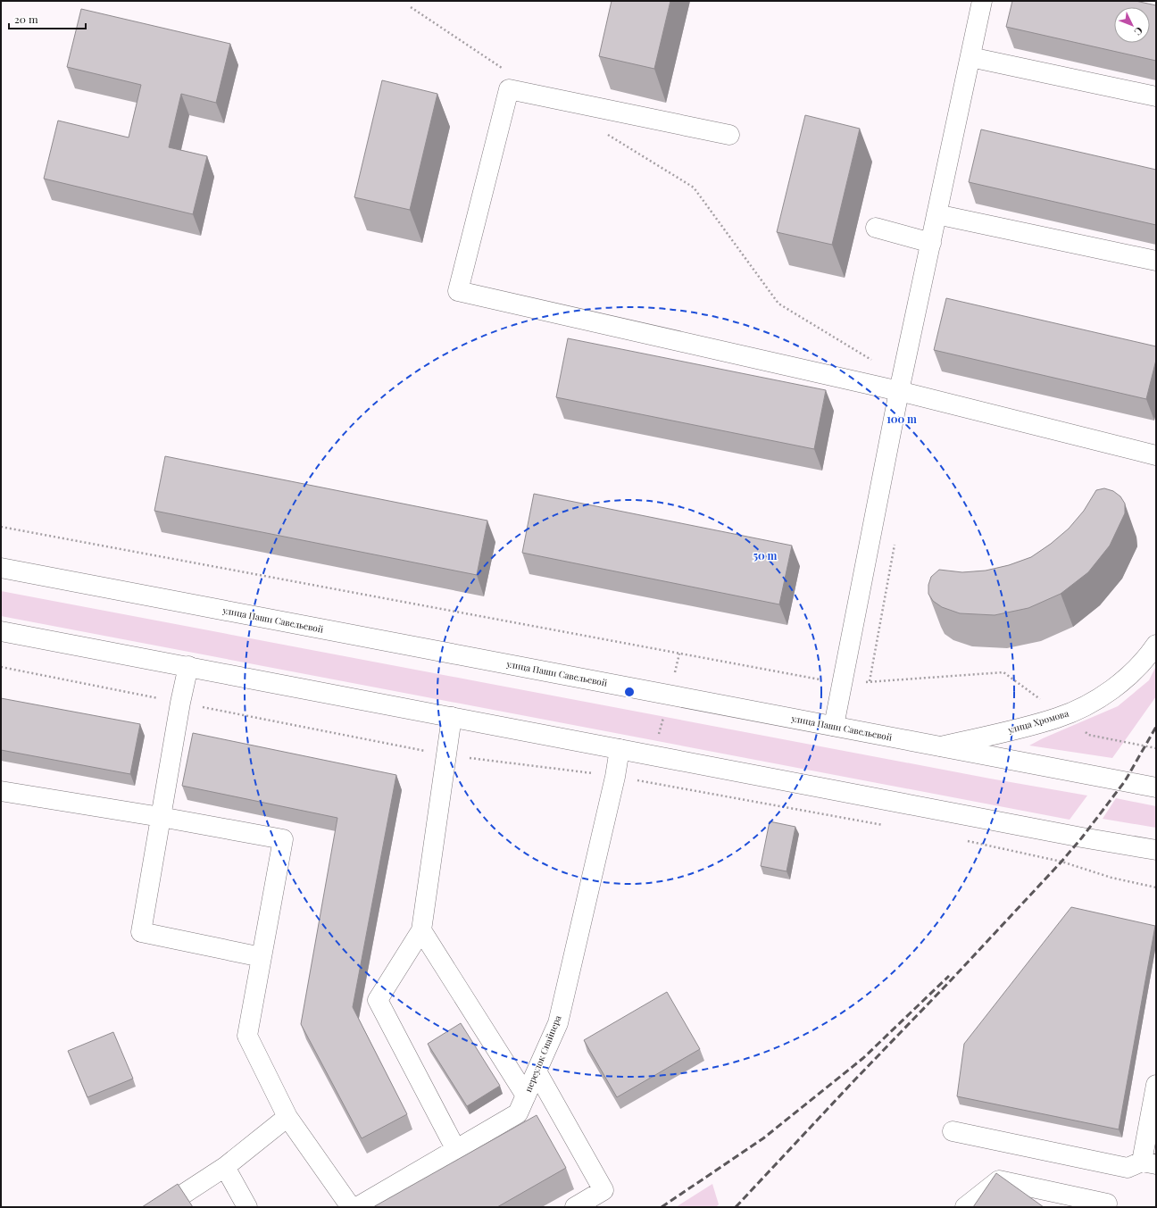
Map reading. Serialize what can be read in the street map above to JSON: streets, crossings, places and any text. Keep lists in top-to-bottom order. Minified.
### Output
{"streets":{"main road":["улица Паши Савельевой","улица Хромова","переулок Снайпера"]},"crossings":[["улица Паши Савельевой","улица Хромова"]],"scale_bar":"20 m","north":"bottom right","rings":["100 m","50 m"]}
